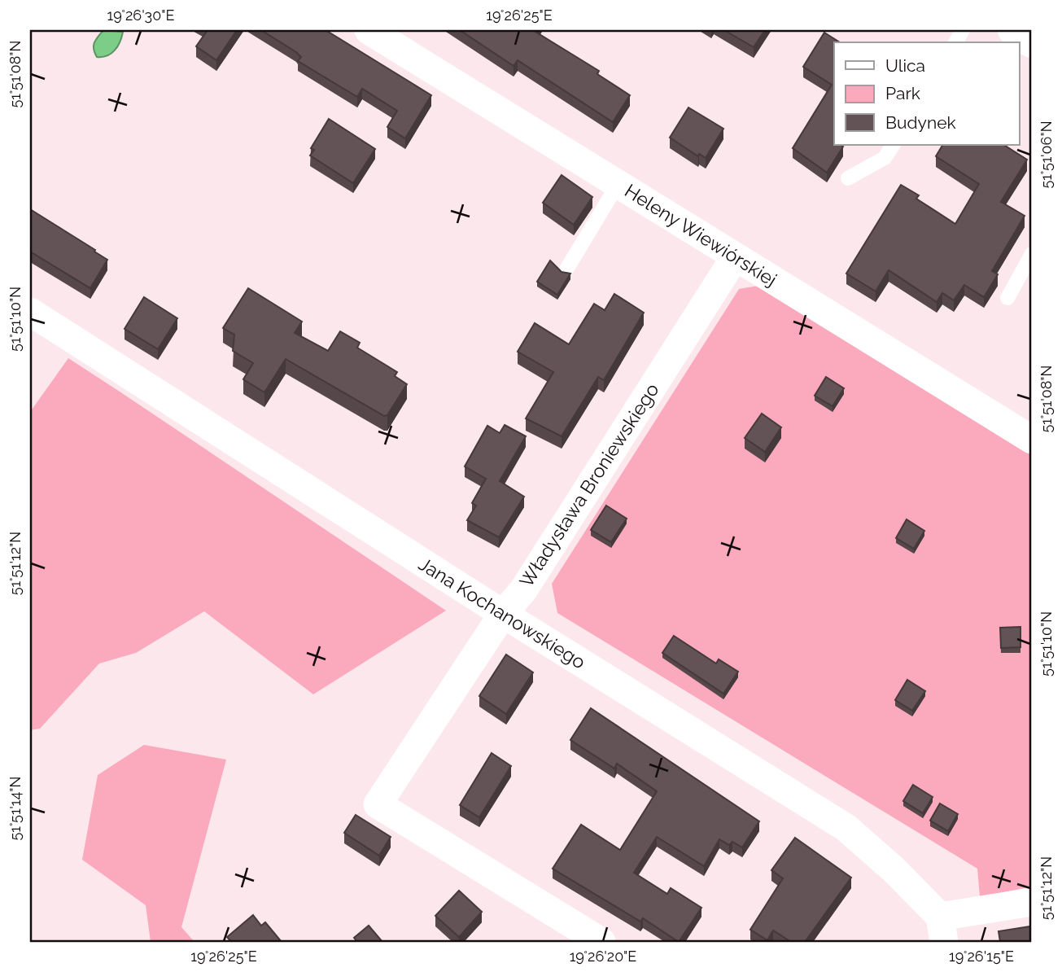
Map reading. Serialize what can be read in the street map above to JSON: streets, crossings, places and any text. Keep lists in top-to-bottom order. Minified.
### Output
{"streets":{"street":["Heleny Wiewiórskiej","Władysława Broniewskiego","Jana Kochanowskiego"]},"crossings":[["Heleny Wiewiórskiej","Władysława Broniewskiego"],["Władysława Broniewskiego","Jana Kochanowskiego"]],"legend":["Ulica","Park","Budynek"],"coordinates":["19°26'30\"E","19°26'25\"E","51°51'08\"N","51°51'06\"N","51°51'10\"N","51°51'12\"N","51°51'14\"N","19°26'20\"E","19°26'15\"E"]}
